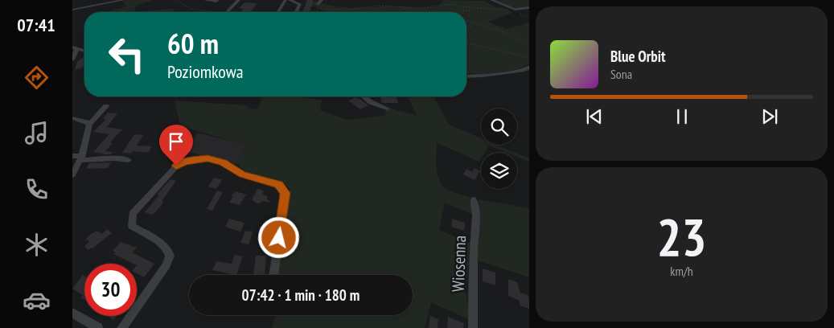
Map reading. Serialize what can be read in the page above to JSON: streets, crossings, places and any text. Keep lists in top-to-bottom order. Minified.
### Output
{"streets":{"street":["Wiosenna"]},"page":{"tabs":"07:41","turn":["60 m","Poziomkowa"],"song":["Blue Orbit","Sona"],"tile":["23","km/h"],"limit":"30","trip":"07:42 · 1 min · 180 m"}}
